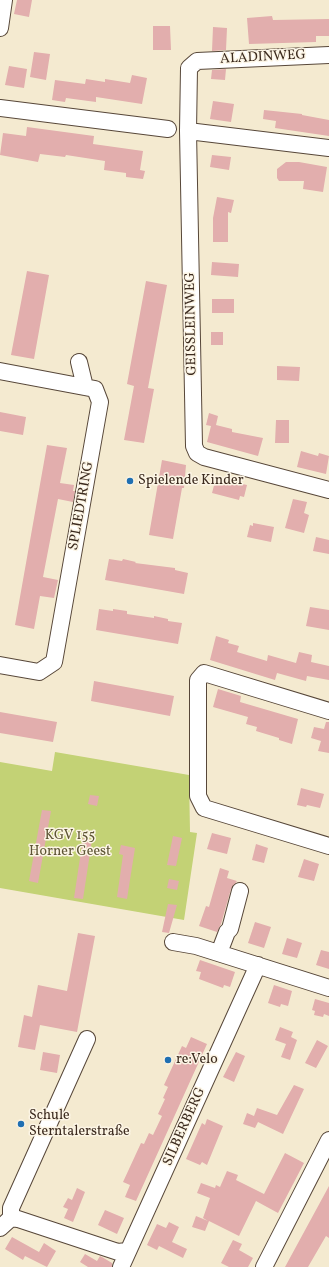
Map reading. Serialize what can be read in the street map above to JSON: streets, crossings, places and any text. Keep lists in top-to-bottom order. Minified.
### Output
{"streets":{"street":["ALADINWEG","GEISSLEINWEG","SPLIEDTRING","SILBERBERG"]},"crossings":[["ALADINWEG","GEISSLEINWEG"]],"parks":["KGV 155 Horner Geest"],"places":["Spielende Kinder","re:Velo","Schule Sterntalerstraße"]}
